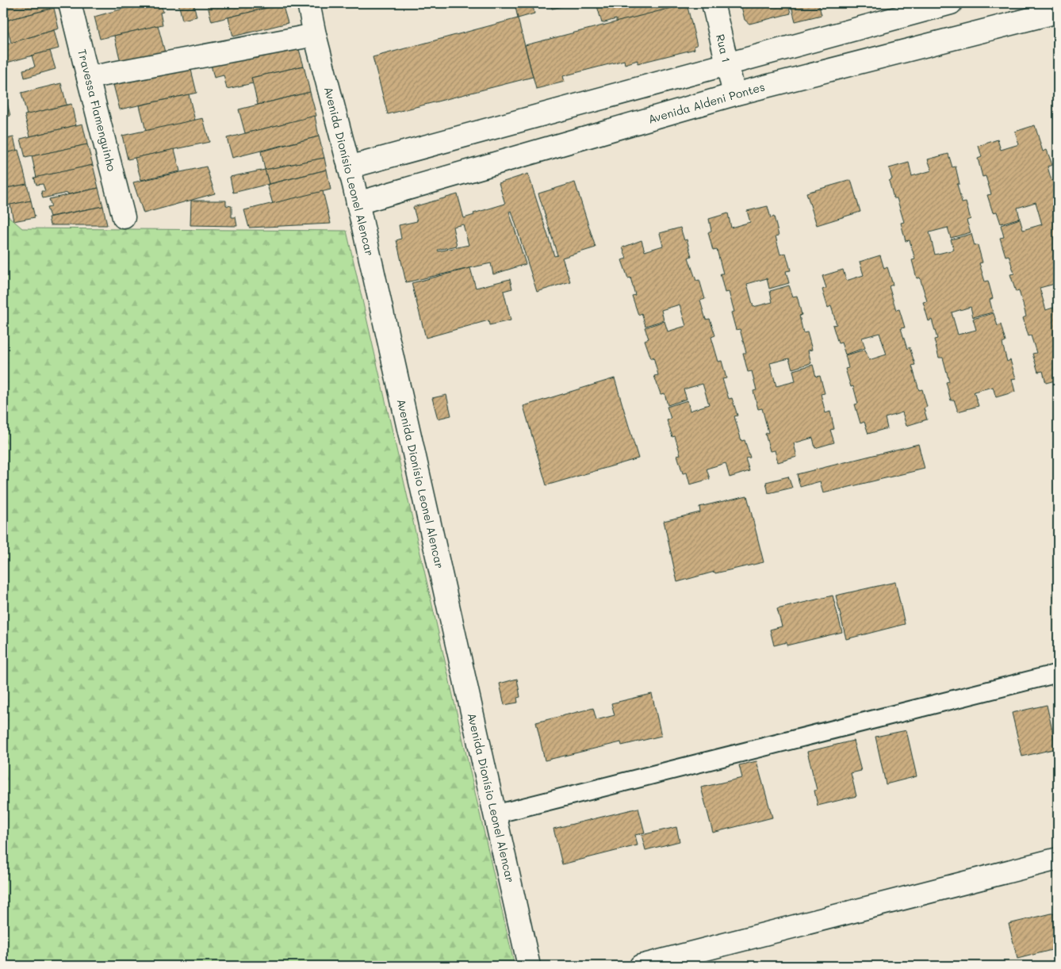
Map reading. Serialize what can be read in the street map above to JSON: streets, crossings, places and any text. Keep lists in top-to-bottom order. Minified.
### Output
{"streets":{"main road":["Rua 1","Avenida Aldeni Pontes","Travessa Flamenguinho","Avenida Dionísio Leonel Alencar"]},"crossings":[["Rua 1","Avenida Aldeni Pontes"],["Avenida Aldeni Pontes","Avenida Dionísio Leonel Alencar"]]}
